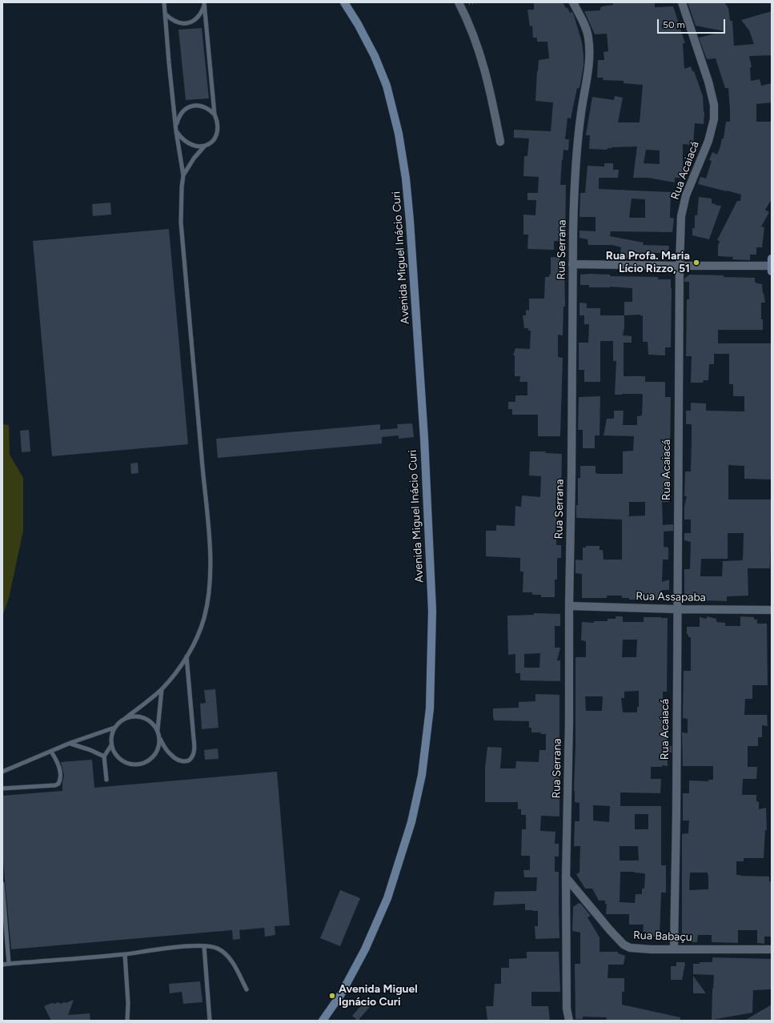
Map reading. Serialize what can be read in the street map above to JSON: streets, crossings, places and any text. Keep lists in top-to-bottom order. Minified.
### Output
{"streets":{"street":["Rua Acaiacá","Rua Serrana","Avenida Miguel Inácio Curi","Rua Assapaba","Rua Babaçu"]},"crossings":[["Rua Acaiacá","Rua Assapaba"],["Rua Acaiacá","Rua Babaçu"],["Rua Serrana","Rua Assapaba"],["Rua Serrana","Rua Babaçu"]],"places":["Rua Profa. Maria Lício Rizzo, 51","Avenida Miguel Ignácio Curi"],"scale_bar":"50 m"}
